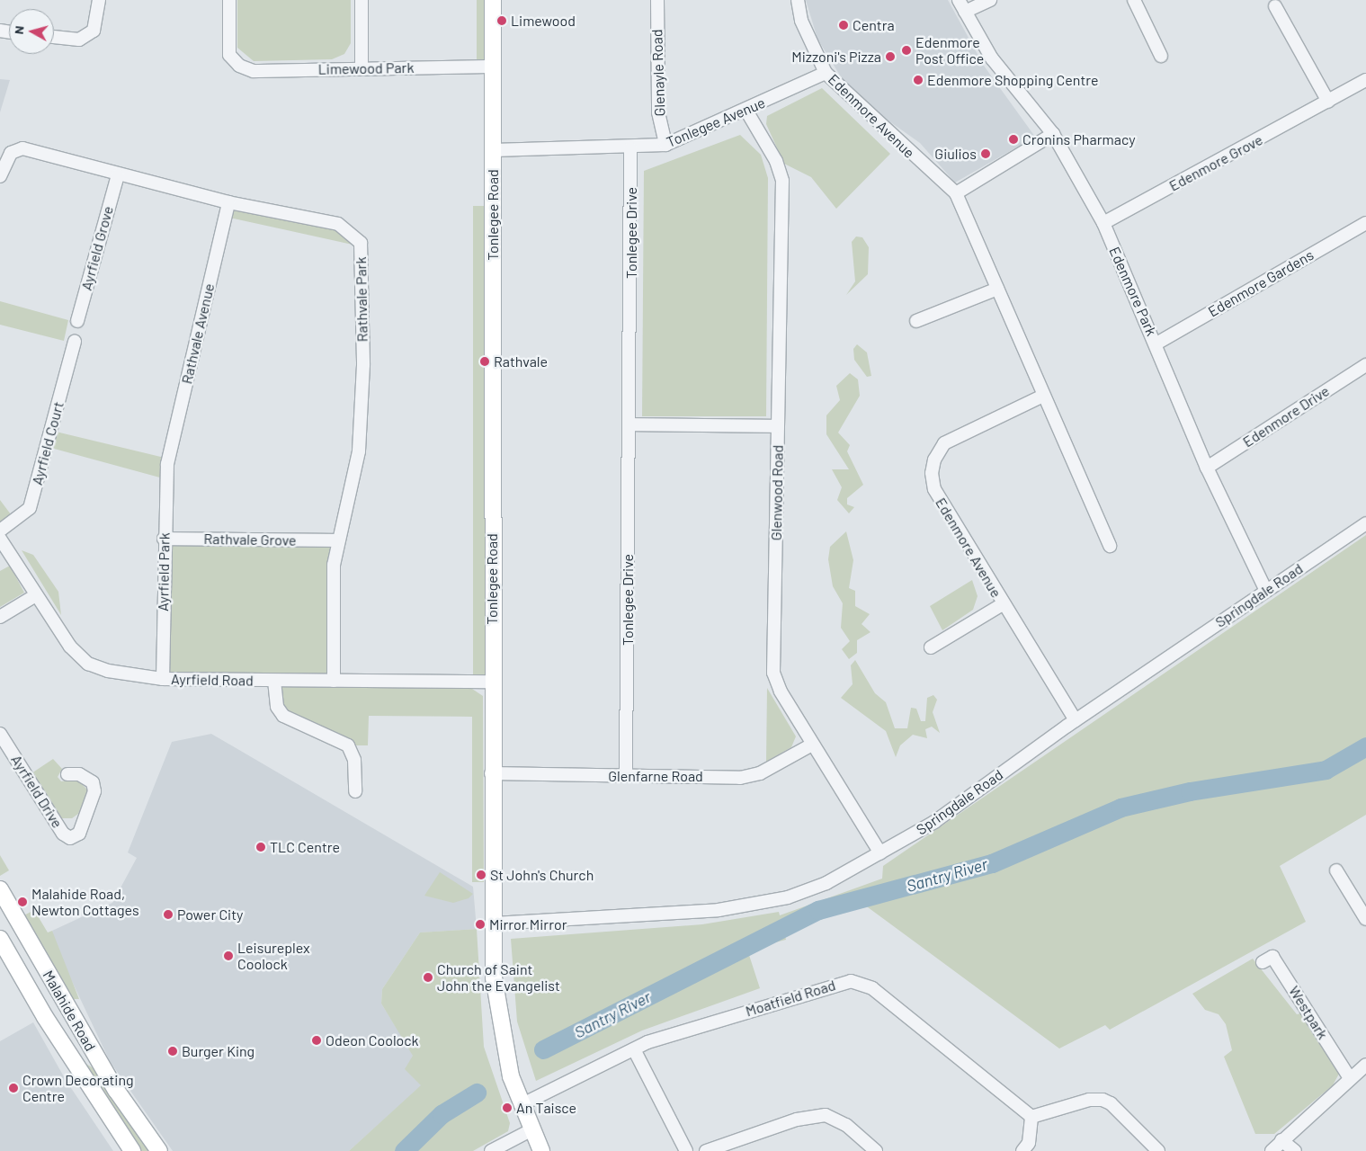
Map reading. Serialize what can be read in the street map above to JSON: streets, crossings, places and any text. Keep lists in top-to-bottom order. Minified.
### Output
{"streets":{"main road":["Tonlegee Road","Malahide Road"],"street":["Limewood Park","Glenayle Road","Edenmore Avenue","Tonlegee Avenue","Edenmore Grove","Tonlegee Drive","Ayrfield Grove","Edenmore Gardens","Edenmore Park","Rathvale Park","Rathvale Avenue","Edenmore Drive","Ayrfield Court","Glenwood Road","Rathvale Grove","Ayrfield Park","Springdale Road","Ayrfield Road","Glenfarne Road","Ayrfield Drive","Moatfield Road","Westpark"]},"crossings":[["Limewood Park","Tonlegee Road"],["Glenayle Road","Tonlegee Avenue"],["Edenmore Avenue","Tonlegee Avenue"],["Edenmore Avenue","Springdale Road"],["Tonlegee Avenue","Tonlegee Road"],["Tonlegee Avenue","Tonlegee Drive"],["Tonlegee Avenue","Glenwood Road"],["Edenmore Grove","Edenmore Park"],["Tonlegee Road","Springdale Road"],["Tonlegee Road","Ayrfield Road"],["Tonlegee Road","Glenfarne Road"],["Tonlegee Road","Moatfield Road"],["Tonlegee Drive","Glenfarne Road"],["Ayrfield Grove","Rathvale Park"],["Edenmore Gardens","Edenmore Park"],["Edenmore Park","Edenmore Drive"],["Edenmore Park","Springdale Road"],["Rathvale Park","Rathvale Avenue"],["Rathvale Park","Rathvale Grove"],["Rathvale Park","Ayrfield Road"],["Rathvale Avenue","Ayrfield Park"],["Glenwood Road","Springdale Road"],["Glenwood Road","Glenfarne Road"],["Rathvale Grove","Ayrfield Park"],["Ayrfield Park","Ayrfield Road"]],"water":["Santry River"],"places":["Limewood","Centra","Edenmore Post Office","Mizzoni's Pizza","Edenmore Shopping Centre","Cronins Pharmacy","Giulios","Rathvale","TLC Centre","St John's Church","Malahide Road, Newton Cottages","Power City","Mirror Mirror","Leisureplex Coolock","Church of Saint John the Evangelist","Odeon Coolock","Burger King","Crown Decorating Centre","An Taisce"],"north":"left"}
